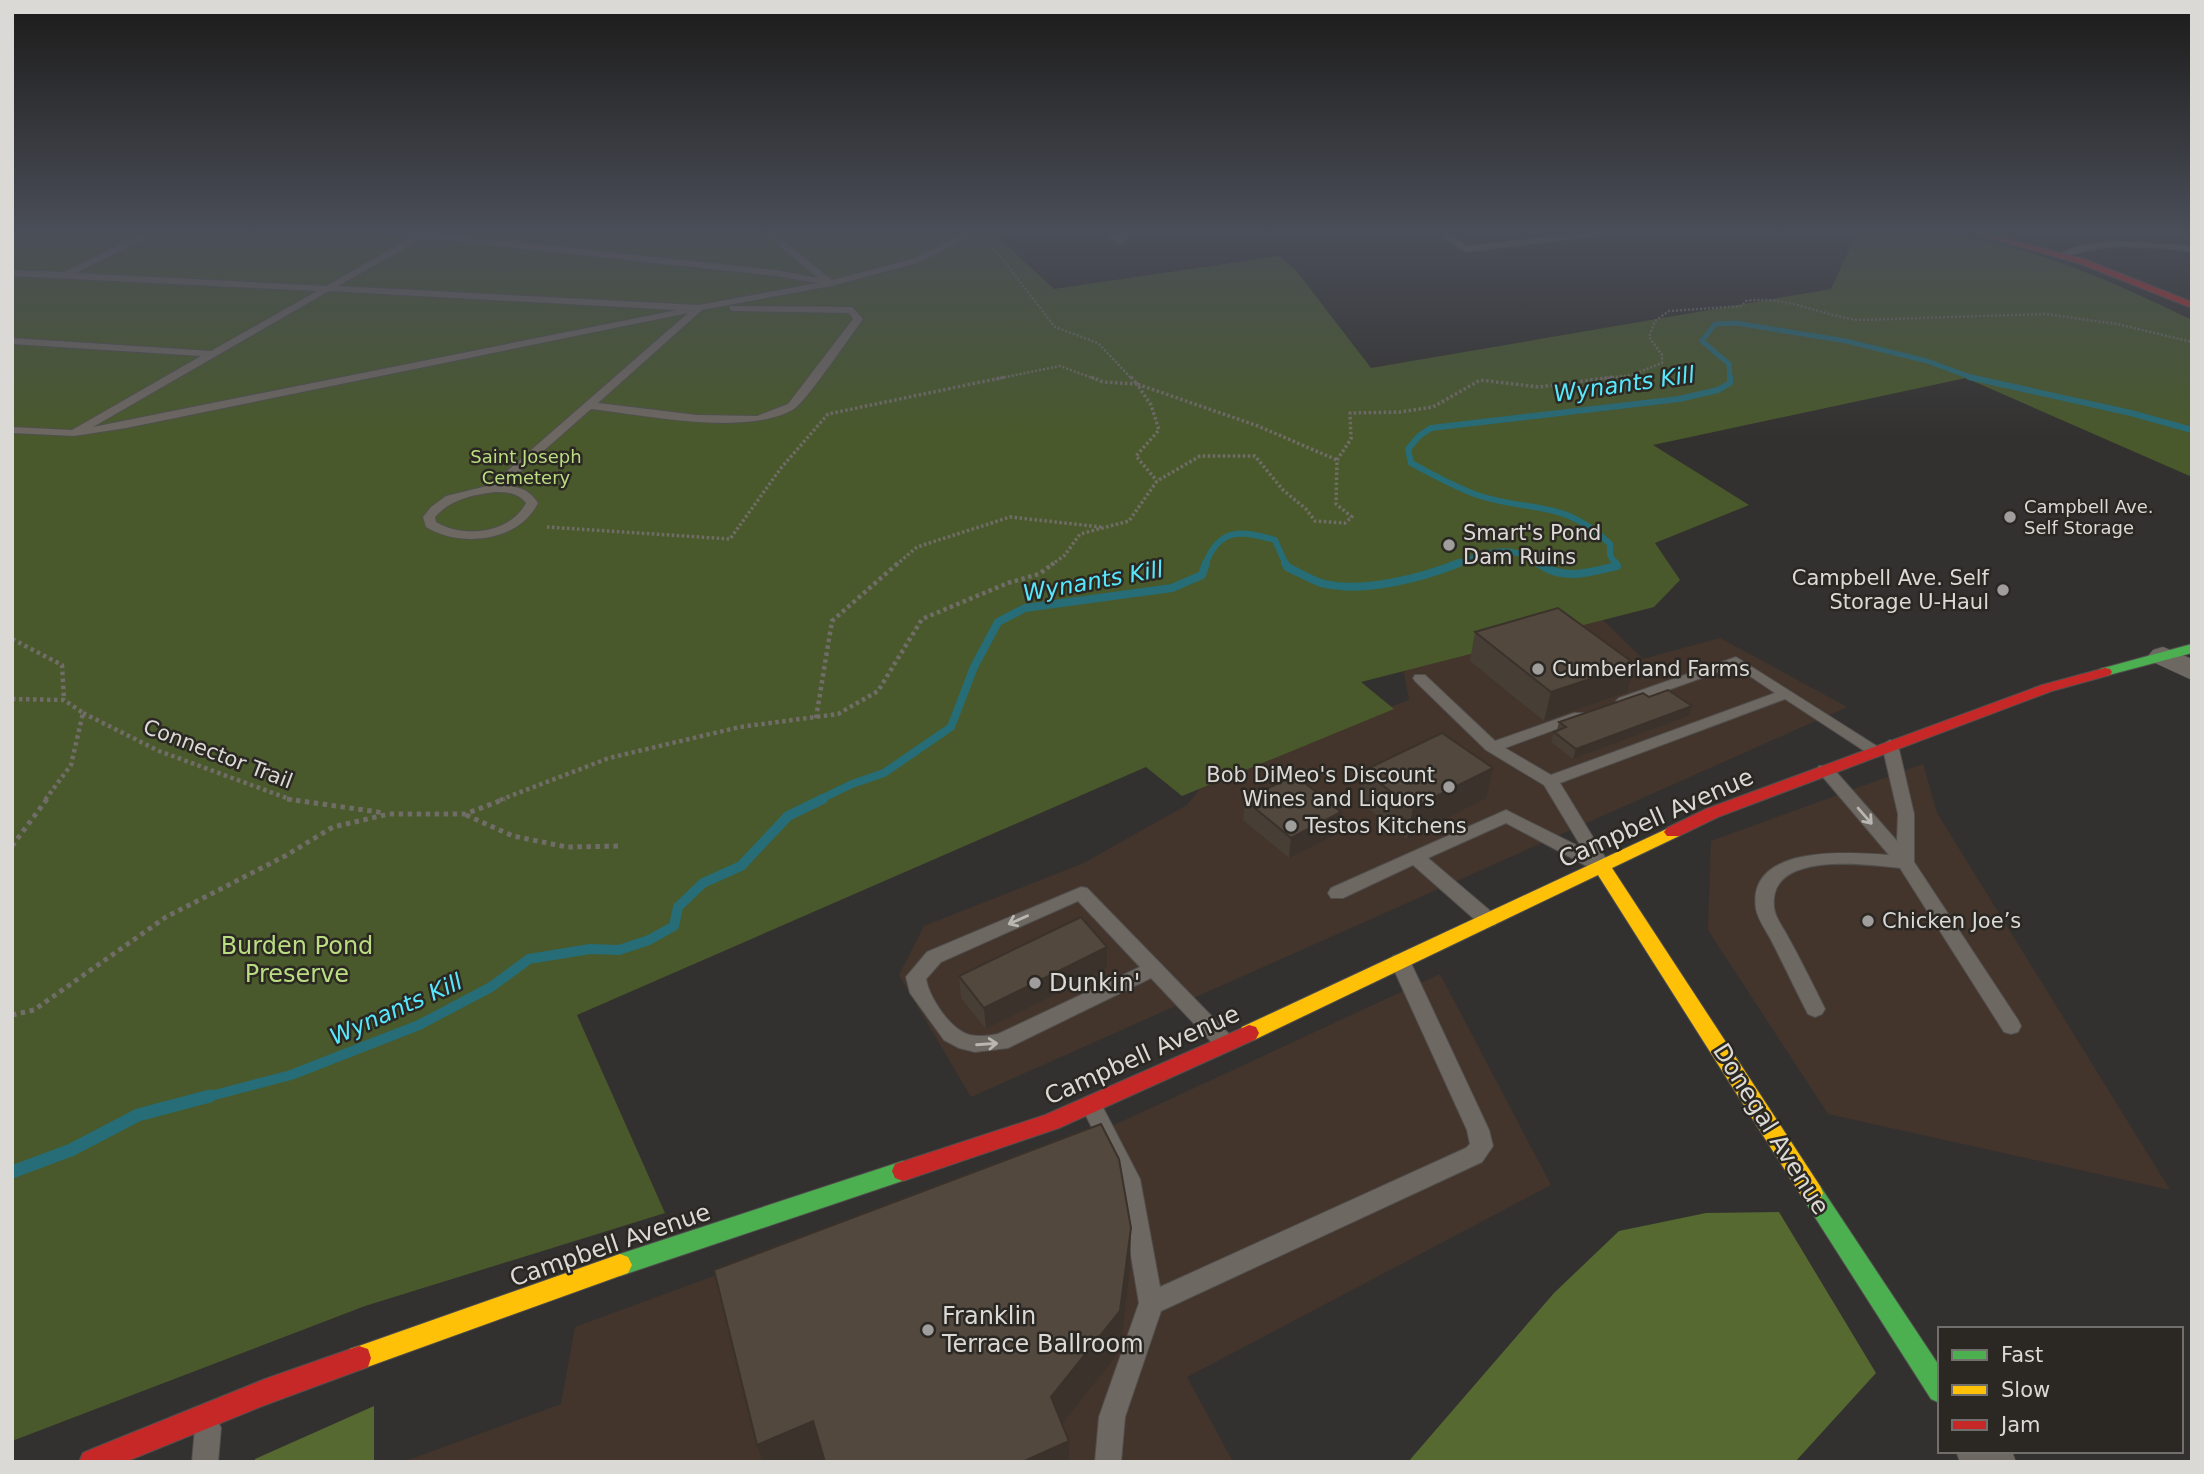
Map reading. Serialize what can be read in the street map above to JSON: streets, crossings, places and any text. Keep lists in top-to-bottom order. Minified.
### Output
{"streets":{"street":["Campbell Avenue","Donegal Avenue"],"path":["Connector Trail"]},"crossings":[["Campbell Avenue","Donegal Avenue"]],"water":["Wynants Kill"],"parks":["Saint Joseph Cemetery","Burden Pond Preserve"],"places":["Campbell Ave. Self Storage","Smart's Pond Dam Ruins","Campbell Ave. Self Storage U-Haul","Cumberland Farms","Bob DiMeo's Discount Wines and Liquors","Testos Kitchens","Chicken Joe’s","Dunkin'","Franklin Terrace Ballroom"],"legend":["Fast","Slow","Jam"]}
